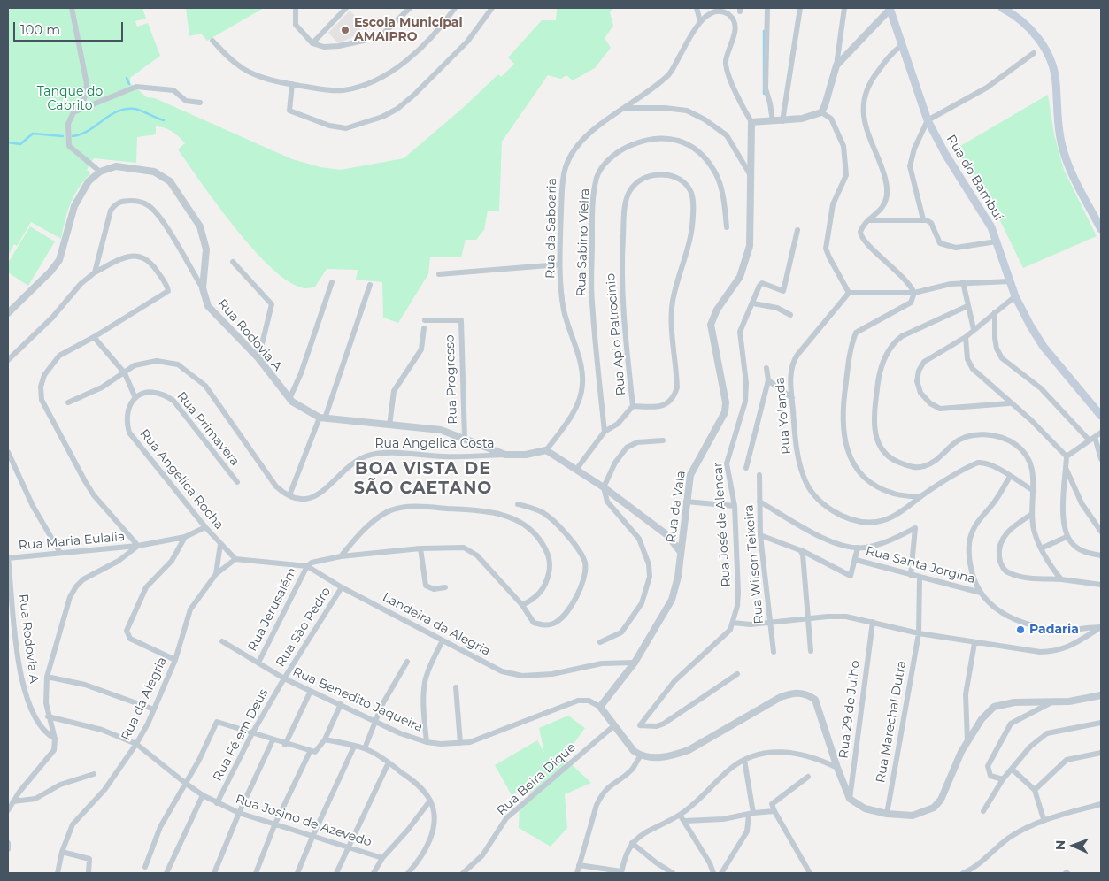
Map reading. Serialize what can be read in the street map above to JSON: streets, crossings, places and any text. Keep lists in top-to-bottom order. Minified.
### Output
{"streets":{"main road":["Rua do Bambuí"],"street":["Rua da Saboaria","Rua Sabino Vieira","Rua Apio Patrocinio","Rua Rodovia A","Rua Progresso","Rua Yolanda","Rua Primavera","Rua Angelica Costa","Rua Angelica Rocha","Rua da Vala","Rua José de Alencar","Rua Maria Eulalia","Rua Wilson Teixeira","Rua Santa Jorgina","Rua Jerusalém","Landeira da Alegria","Rua São Pedro","Rua da Alegria","Rua Benedito Jaqueira","Rua 29 de Julho","Rua Marechal Dutra","Rua Fé em Deus","Rua Beira Dique","Rua Josino de Azevedo"]},"crossings":[["Rua da Saboaria","Rua Angelica Costa"],["Rua da Saboaria","Rua da Vala"],["Rua Sabino Vieira","Rua Apio Patrocinio"],["Rua Rodovia A","Rua Progresso"],["Rua Rodovia A","Rua Angelica Costa"],["Rua Rodovia A","Rua Maria Eulalia"],["Rua Primavera","Rua Angelica Rocha"],["Rua Angelica Rocha","Rua Maria Eulalia"],["Rua Angelica Rocha","Landeira da Alegria"],["Rua Angelica Rocha","Rua da Alegria"],["Rua da Vala","Landeira da Alegria"],["Rua da Vala","Rua Benedito Jaqueira"],["Rua Santa Jorgina","Rua Marechal Dutra"],["Rua Jerusalém","Landeira da Alegria"],["Rua Jerusalém","Rua Benedito Jaqueira"],["Landeira da Alegria","Rua São Pedro"],["Landeira da Alegria","Rua da Alegria"],["Rua São Pedro","Rua Benedito Jaqueira"],["Rua São Pedro","Rua Fé em Deus"],["Rua da Alegria","Rua Josino de Azevedo"],["Rua Benedito Jaqueira","Rua Fé em Deus"],["Rua Fé em Deus","Rua Josino de Azevedo"]],"districts":["BOA VISTA DE SÃO CAETANO"],"parks":["Tanque do Cabrito"],"places":["Escola Municípal AMAIPRO","Padaria"],"scale_bar":"100 m","north":"left"}
